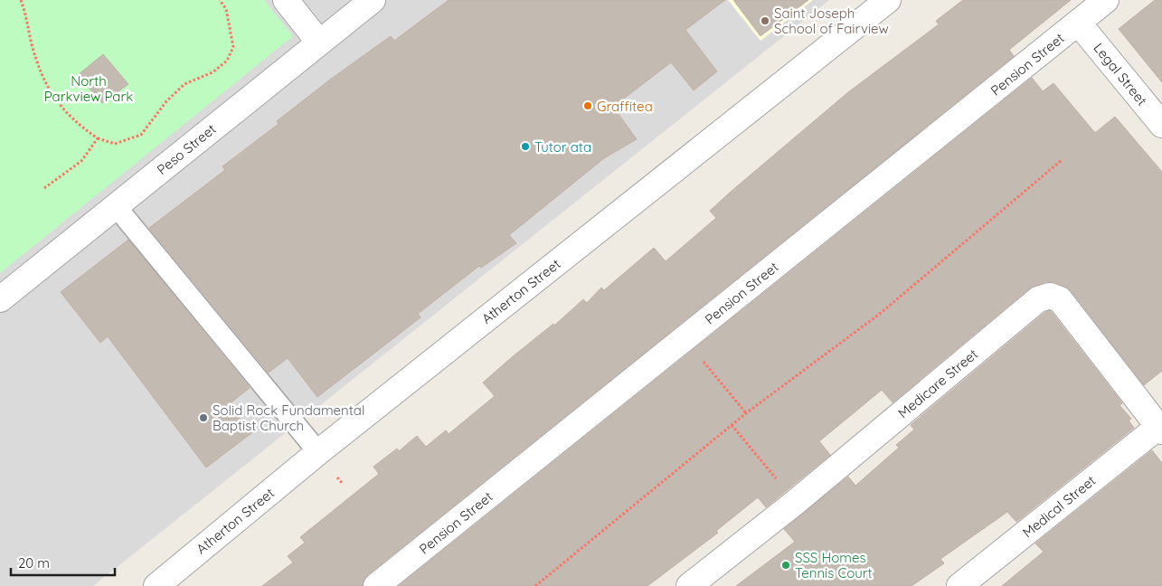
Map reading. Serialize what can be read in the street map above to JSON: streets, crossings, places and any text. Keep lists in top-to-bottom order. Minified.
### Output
{"streets":{"street":["Pension Street","Legal Street","Peso Street","Atherton Street","Medicare Street","Medical Street"]},"crossings":[["Pension Street","Legal Street"],["Medicare Street","Medical Street"]],"parks":["North Parkview Park"],"places":["Saint Joseph School of Fairview","Graffitea","Tutor ata","Solid Rock Fundamental Baptist Church","SSS Homes Tennis Court"],"scale_bar":"20 m"}
